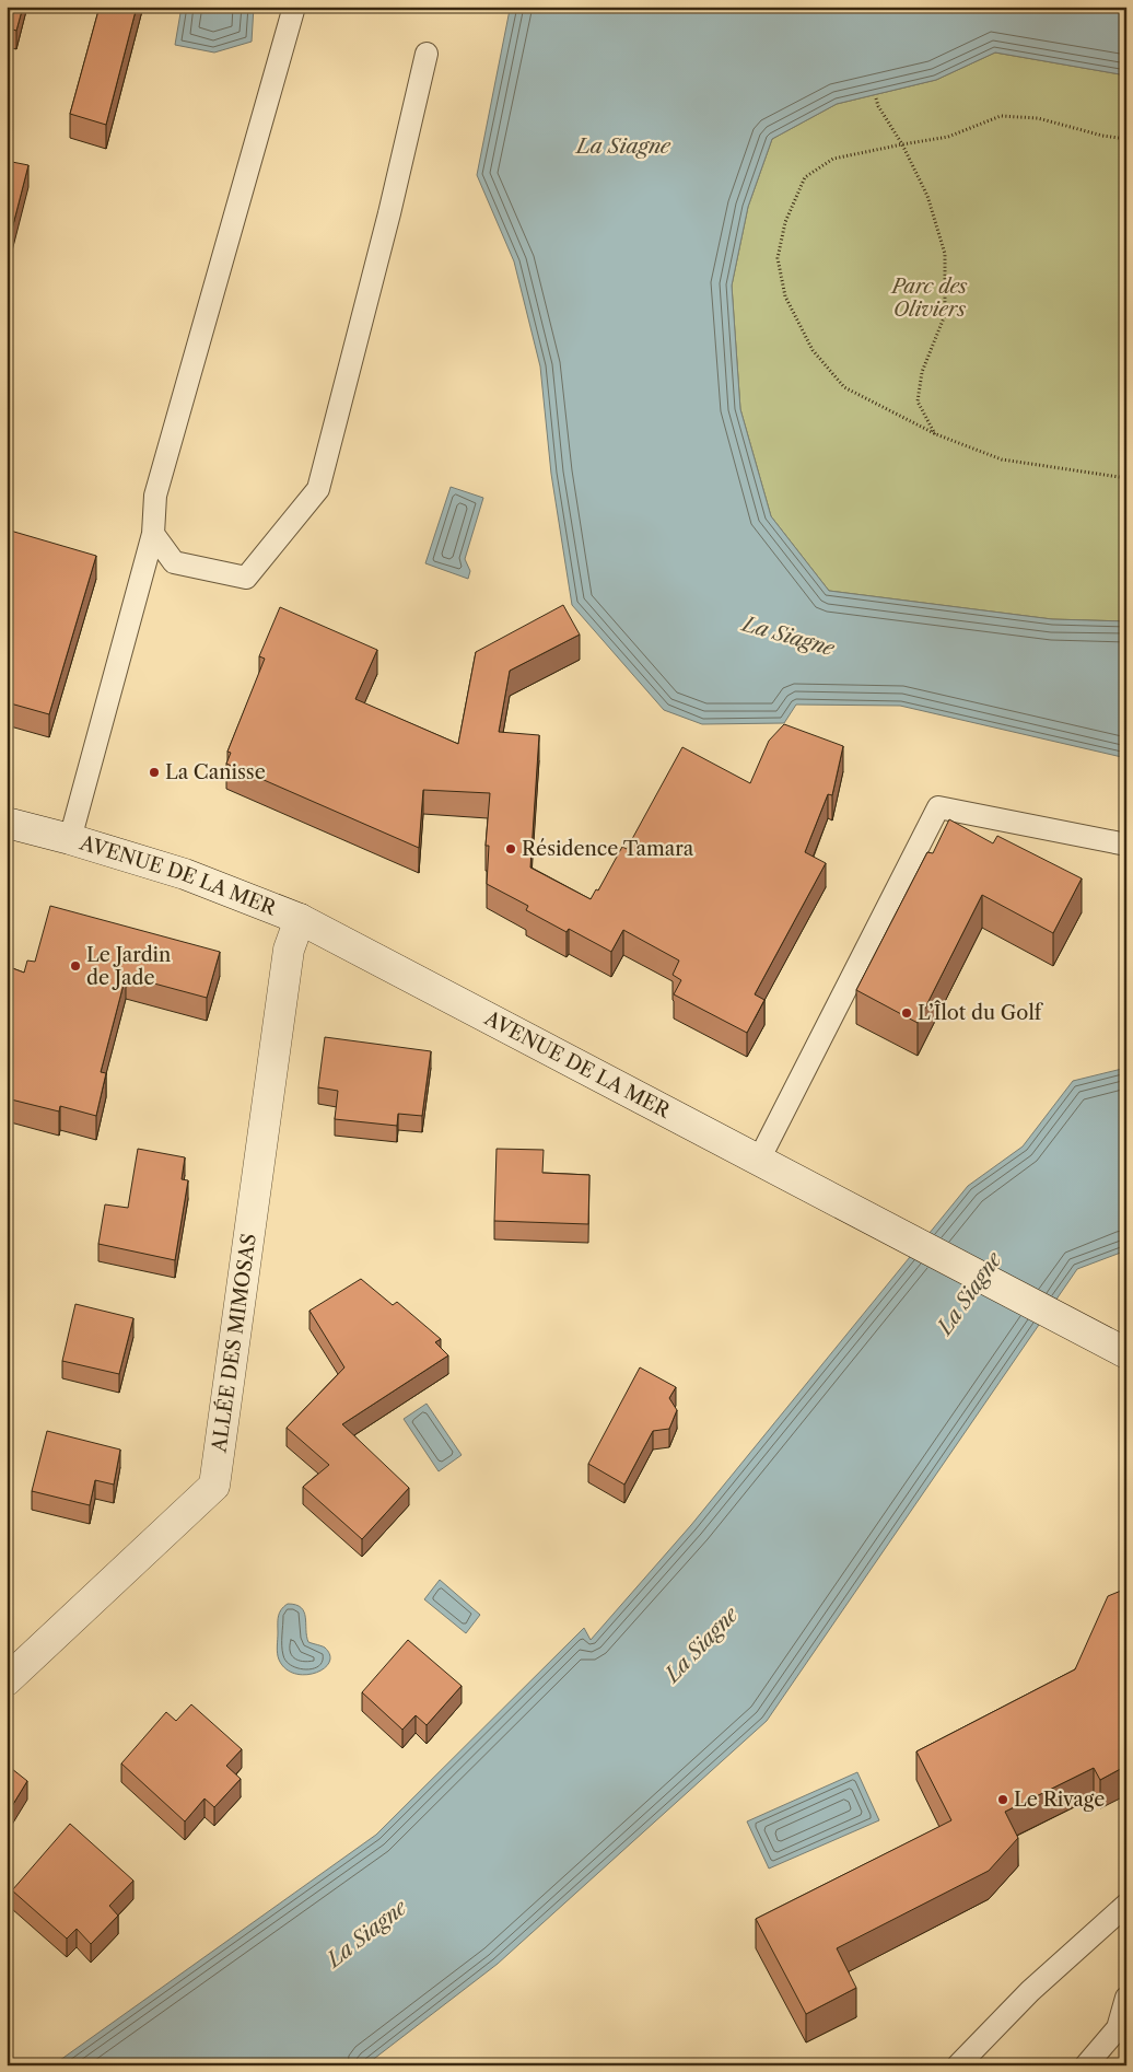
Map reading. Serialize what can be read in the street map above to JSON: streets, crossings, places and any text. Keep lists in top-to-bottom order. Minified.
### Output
{"streets":{"main road":["AVENUE DE LA MER","ALLÉE DES MIMOSAS"]},"crossings":[["AVENUE DE LA MER","ALLÉE DES MIMOSAS"]],"water":["La Siagne"],"parks":["Parc des Oliviers"],"places":["La Canisse","Résidence Tamara","Le Jardin de Jade","L’Îlot du Golf","Le Rivage"]}
